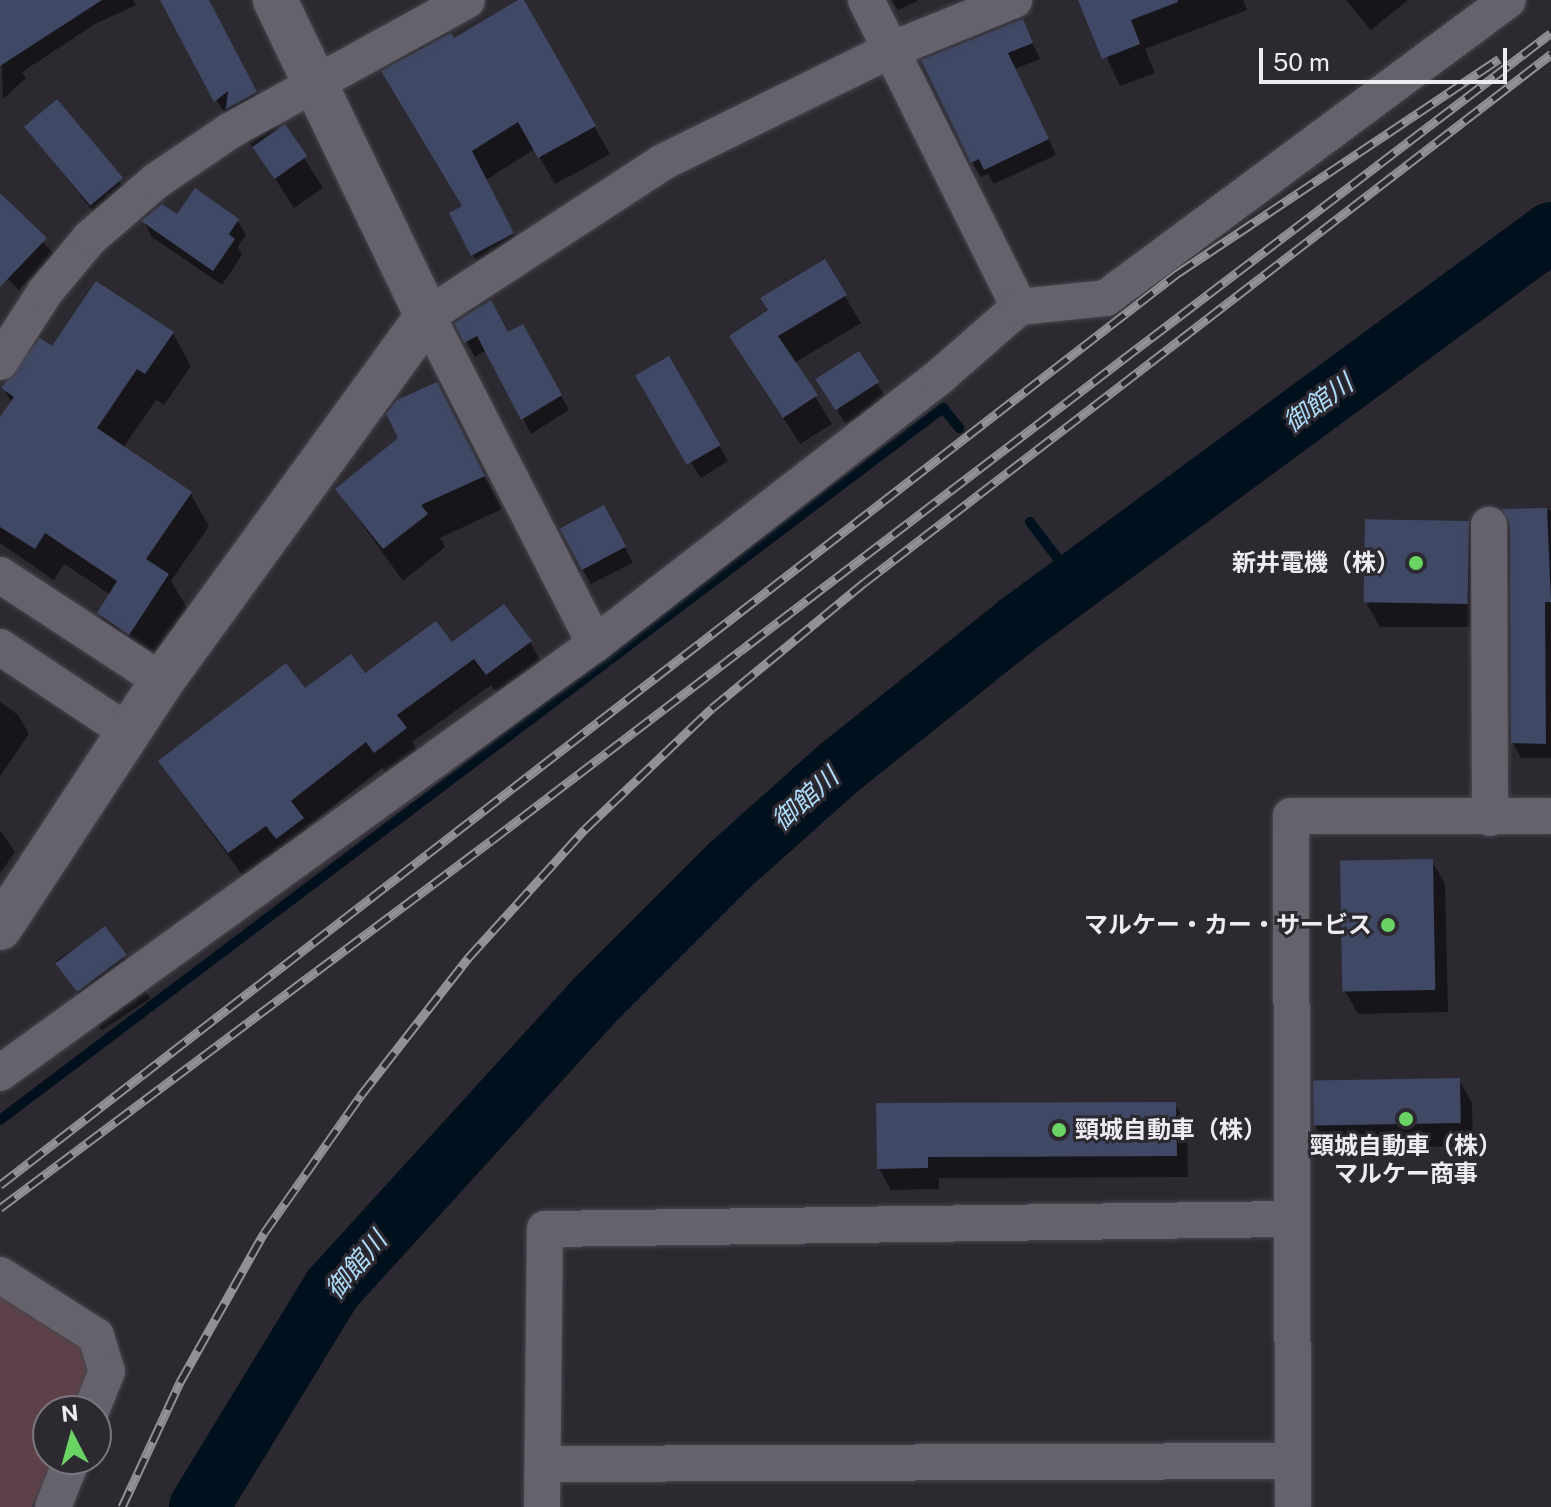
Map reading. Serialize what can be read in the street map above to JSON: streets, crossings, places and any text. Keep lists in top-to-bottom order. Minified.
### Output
{"water":["御館川"],"places":["新井電機（株）","マルケー・カー・サービス","頸城自動車（株） マルケー商事","頸城自動車（株）"],"scale_bar":"50 m","north":"top"}
